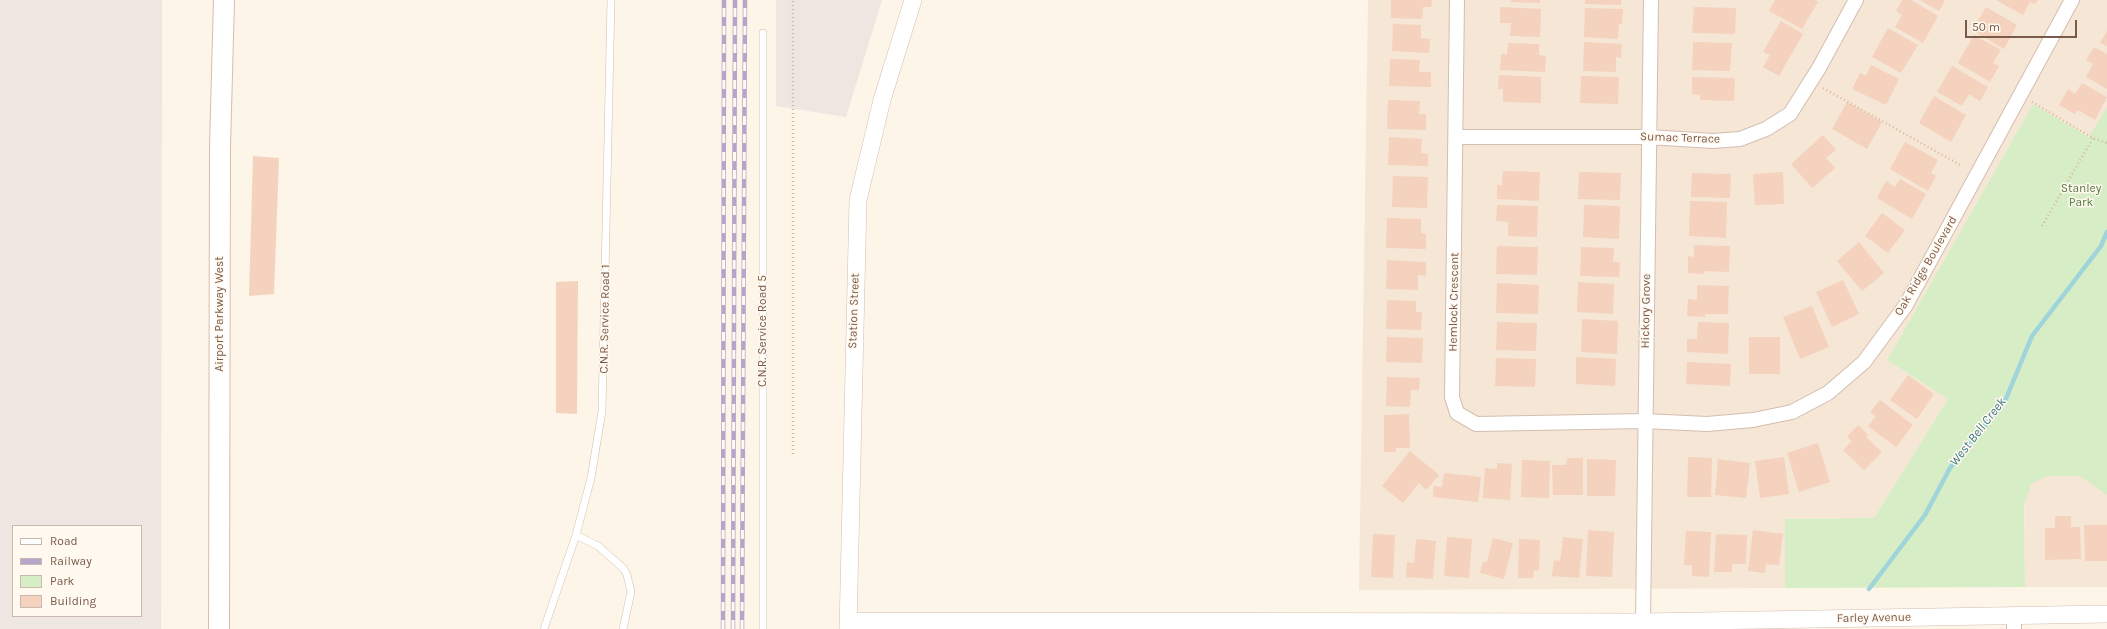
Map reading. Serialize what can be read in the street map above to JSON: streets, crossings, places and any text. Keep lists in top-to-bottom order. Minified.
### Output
{"streets":{"main road":["Airport Parkway West"],"street":["Sumac Terrace","Oak Ridge Boulevard","Hemlock Crescent","Station Street","Hickory Grove","Farley Avenue"],"lane":["C.N.R. Service Road 1","C.N.R. Service Road 5"]},"crossings":[["Sumac Terrace","Hemlock Crescent"],["Sumac Terrace","Hickory Grove"],["Oak Ridge Boulevard","Hemlock Crescent"],["Oak Ridge Boulevard","Hickory Grove"],["Hemlock Crescent","Hickory Grove"],["Station Street","Farley Avenue"],["Hickory Grove","Farley Avenue"]],"water":["West Bell Creek"],"parks":["Stanley Park"],"legend":["Road","Railway","Park","Building"],"scale_bar":"50 m"}
